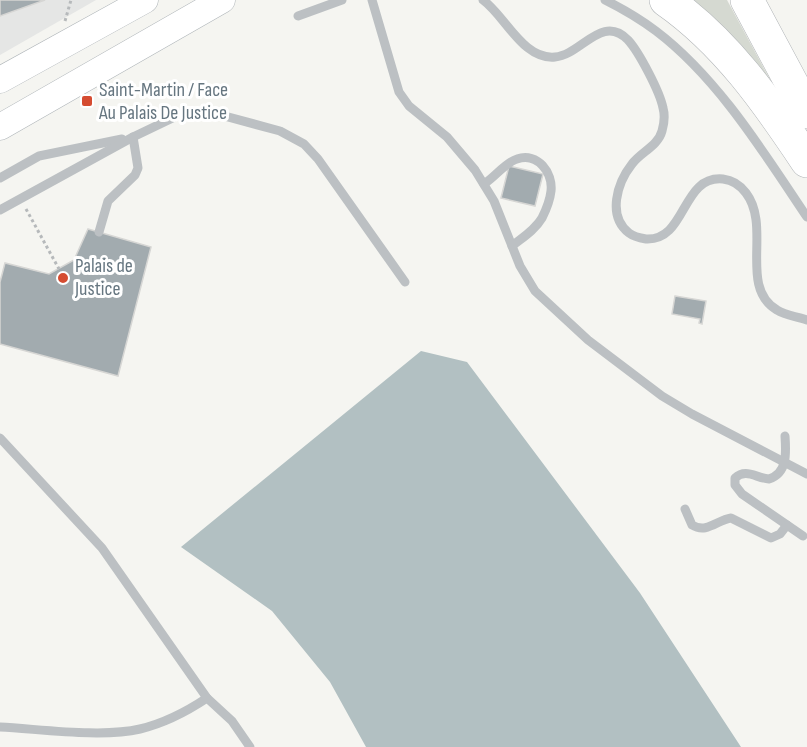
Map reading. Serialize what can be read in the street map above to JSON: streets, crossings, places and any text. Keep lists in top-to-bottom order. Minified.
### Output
{"places":{"transit":["Saint-Martin / Face Au Palais De Justice"],"other":["Palais de Justice"]}}
